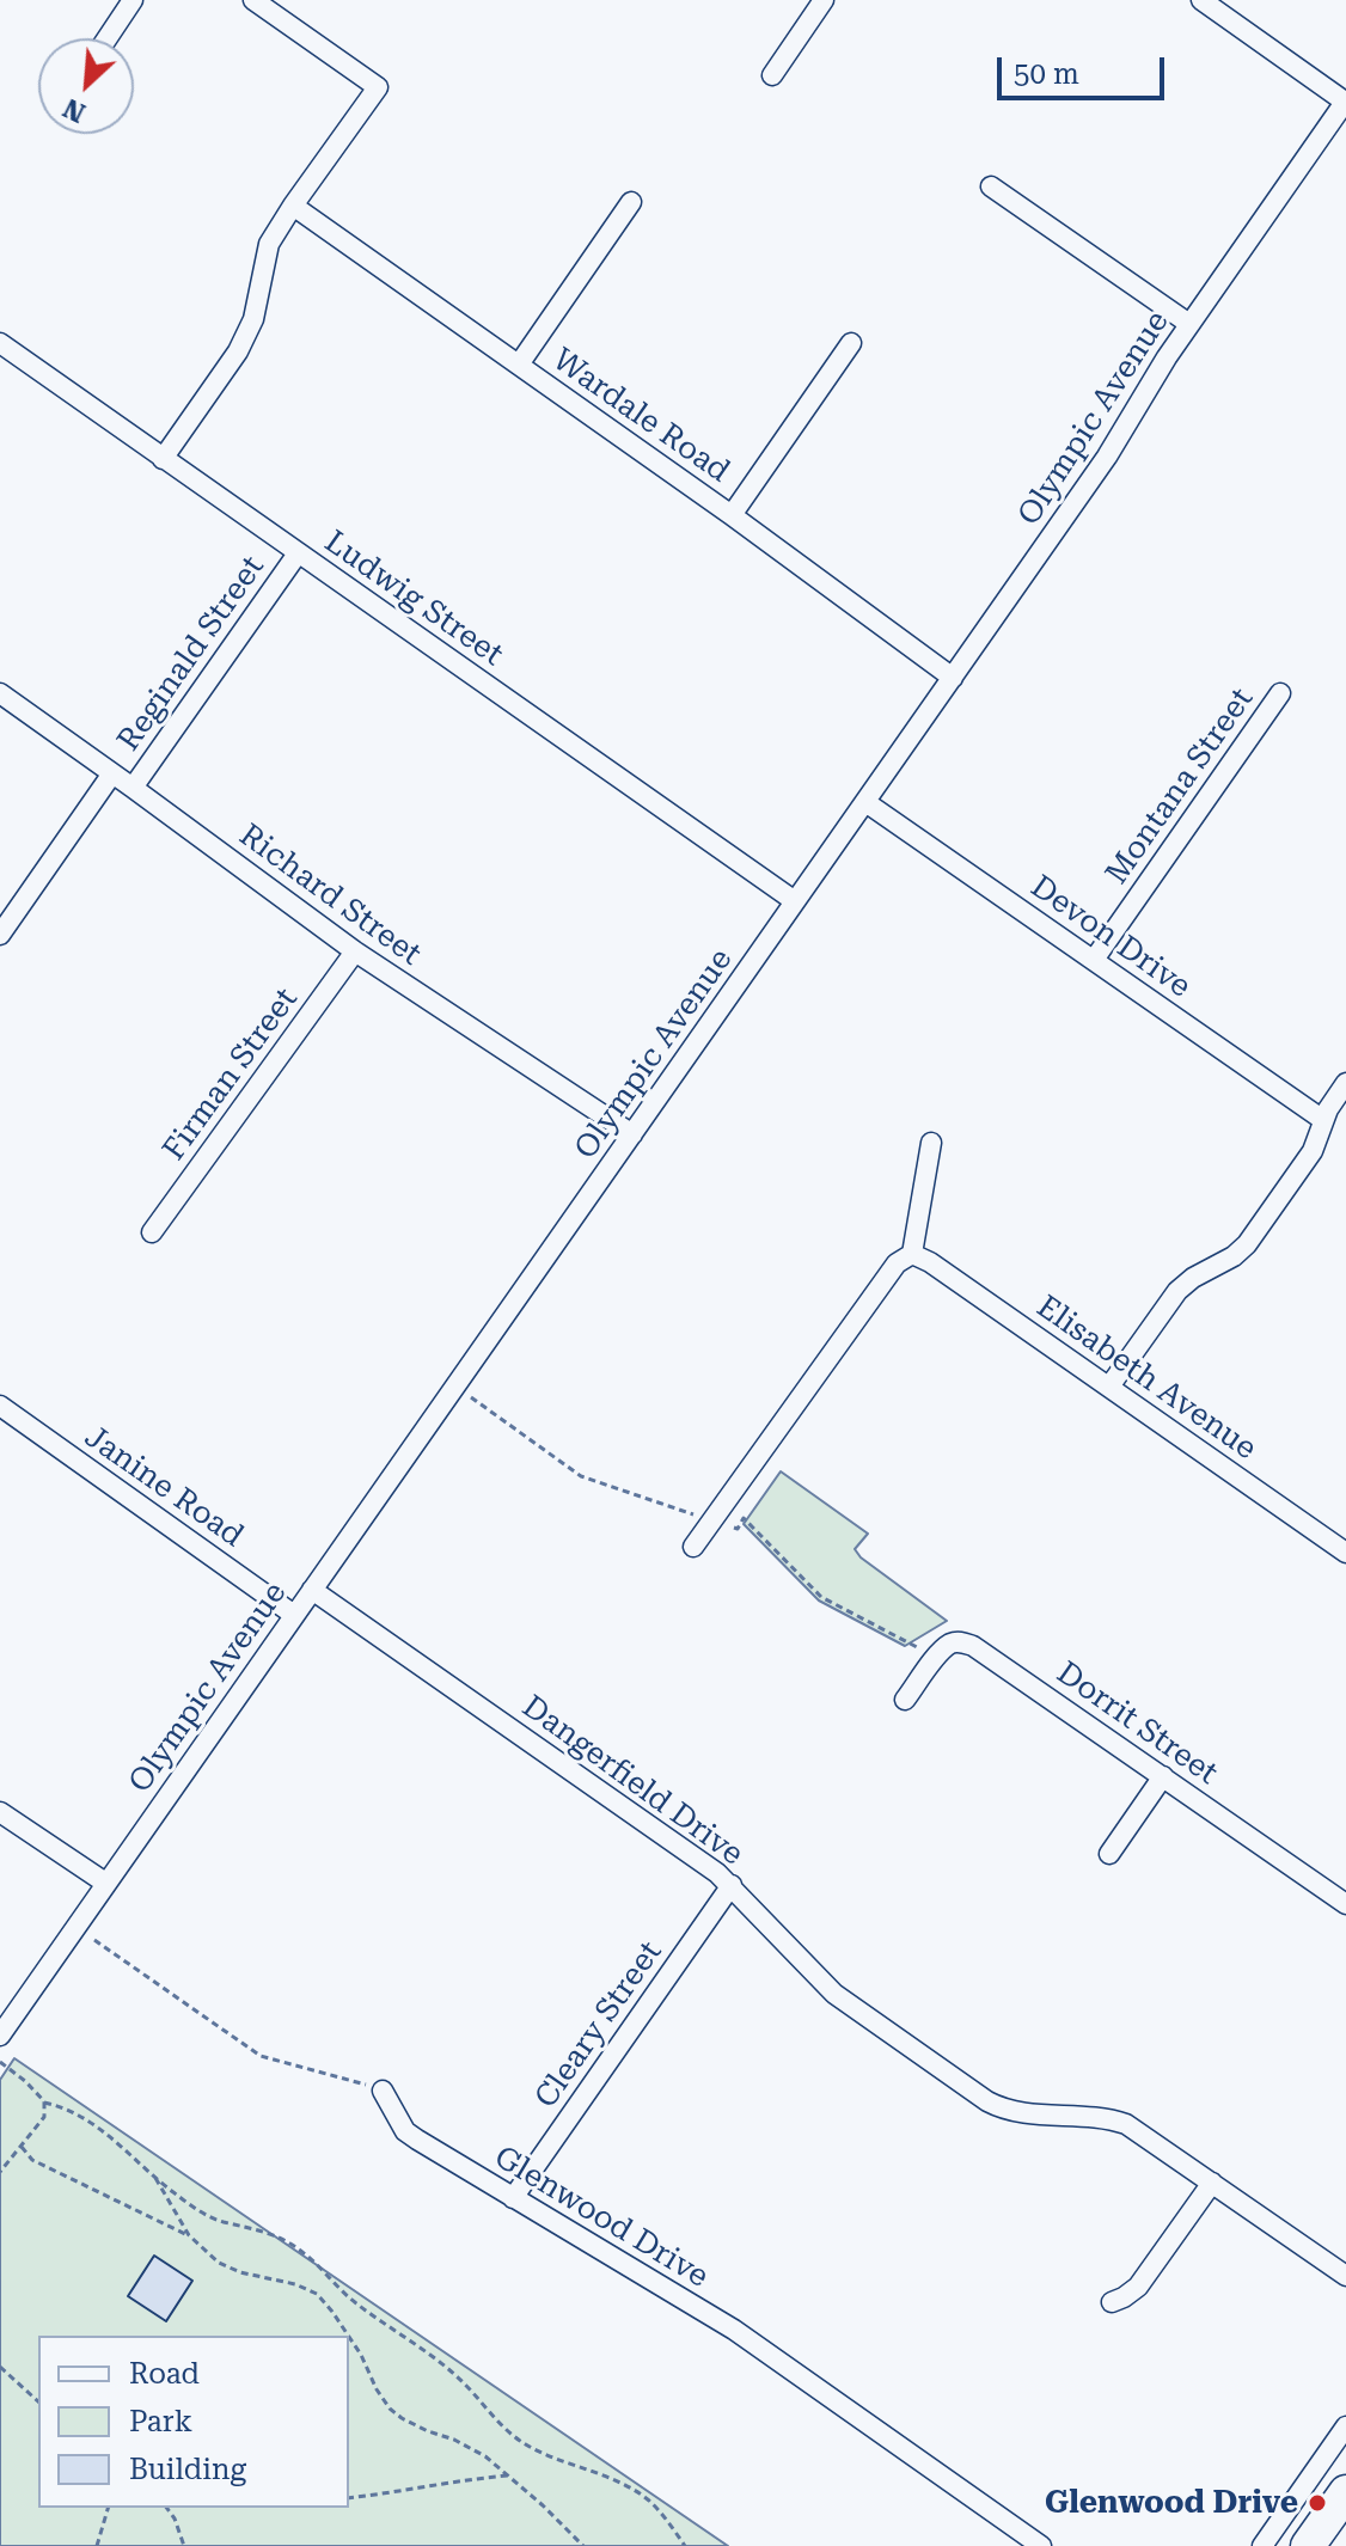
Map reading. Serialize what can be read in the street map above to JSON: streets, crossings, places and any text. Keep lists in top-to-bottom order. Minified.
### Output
{"streets":{"street":["Wardale Road","Olympic Avenue","Ludwig Street","Reginald Street","Montana Street","Richard Street","Devon Drive","Firman Street","Elisabeth Avenue","Janine Road","Dorrit Street","Dangerfield Drive","Cleary Street","Glenwood Drive"]},"crossings":[["Wardale Road","Olympic Avenue"],["Olympic Avenue","Ludwig Street"],["Olympic Avenue","Richard Street"],["Olympic Avenue","Devon Drive"],["Olympic Avenue","Janine Road"],["Olympic Avenue","Dangerfield Drive"],["Ludwig Street","Reginald Street"],["Reginald Street","Richard Street"],["Montana Street","Devon Drive"],["Richard Street","Firman Street"],["Dangerfield Drive","Cleary Street"],["Cleary Street","Glenwood Drive"]],"places":["Glenwood Drive"],"legend":["Road","Park","Building"],"scale_bar":"50 m","north":"bottom left"}
